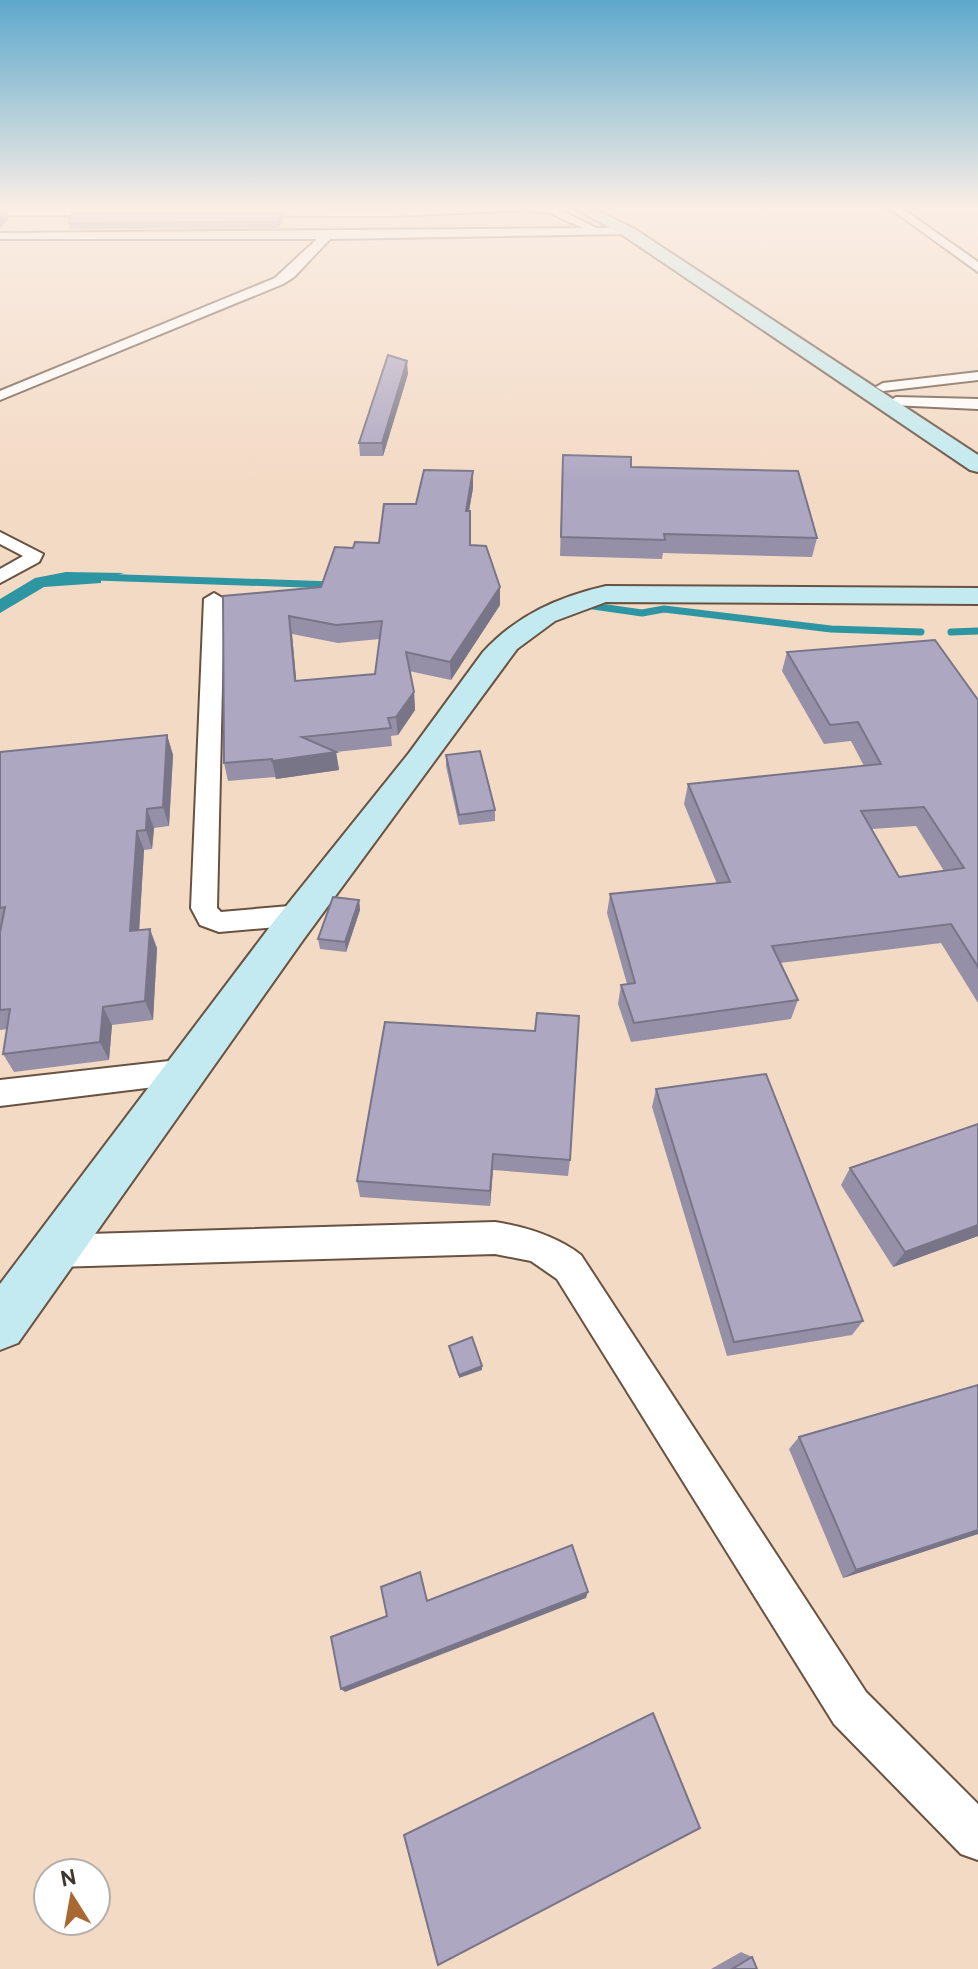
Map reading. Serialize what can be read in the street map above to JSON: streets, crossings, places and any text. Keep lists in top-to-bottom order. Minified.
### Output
{"north":"top"}
